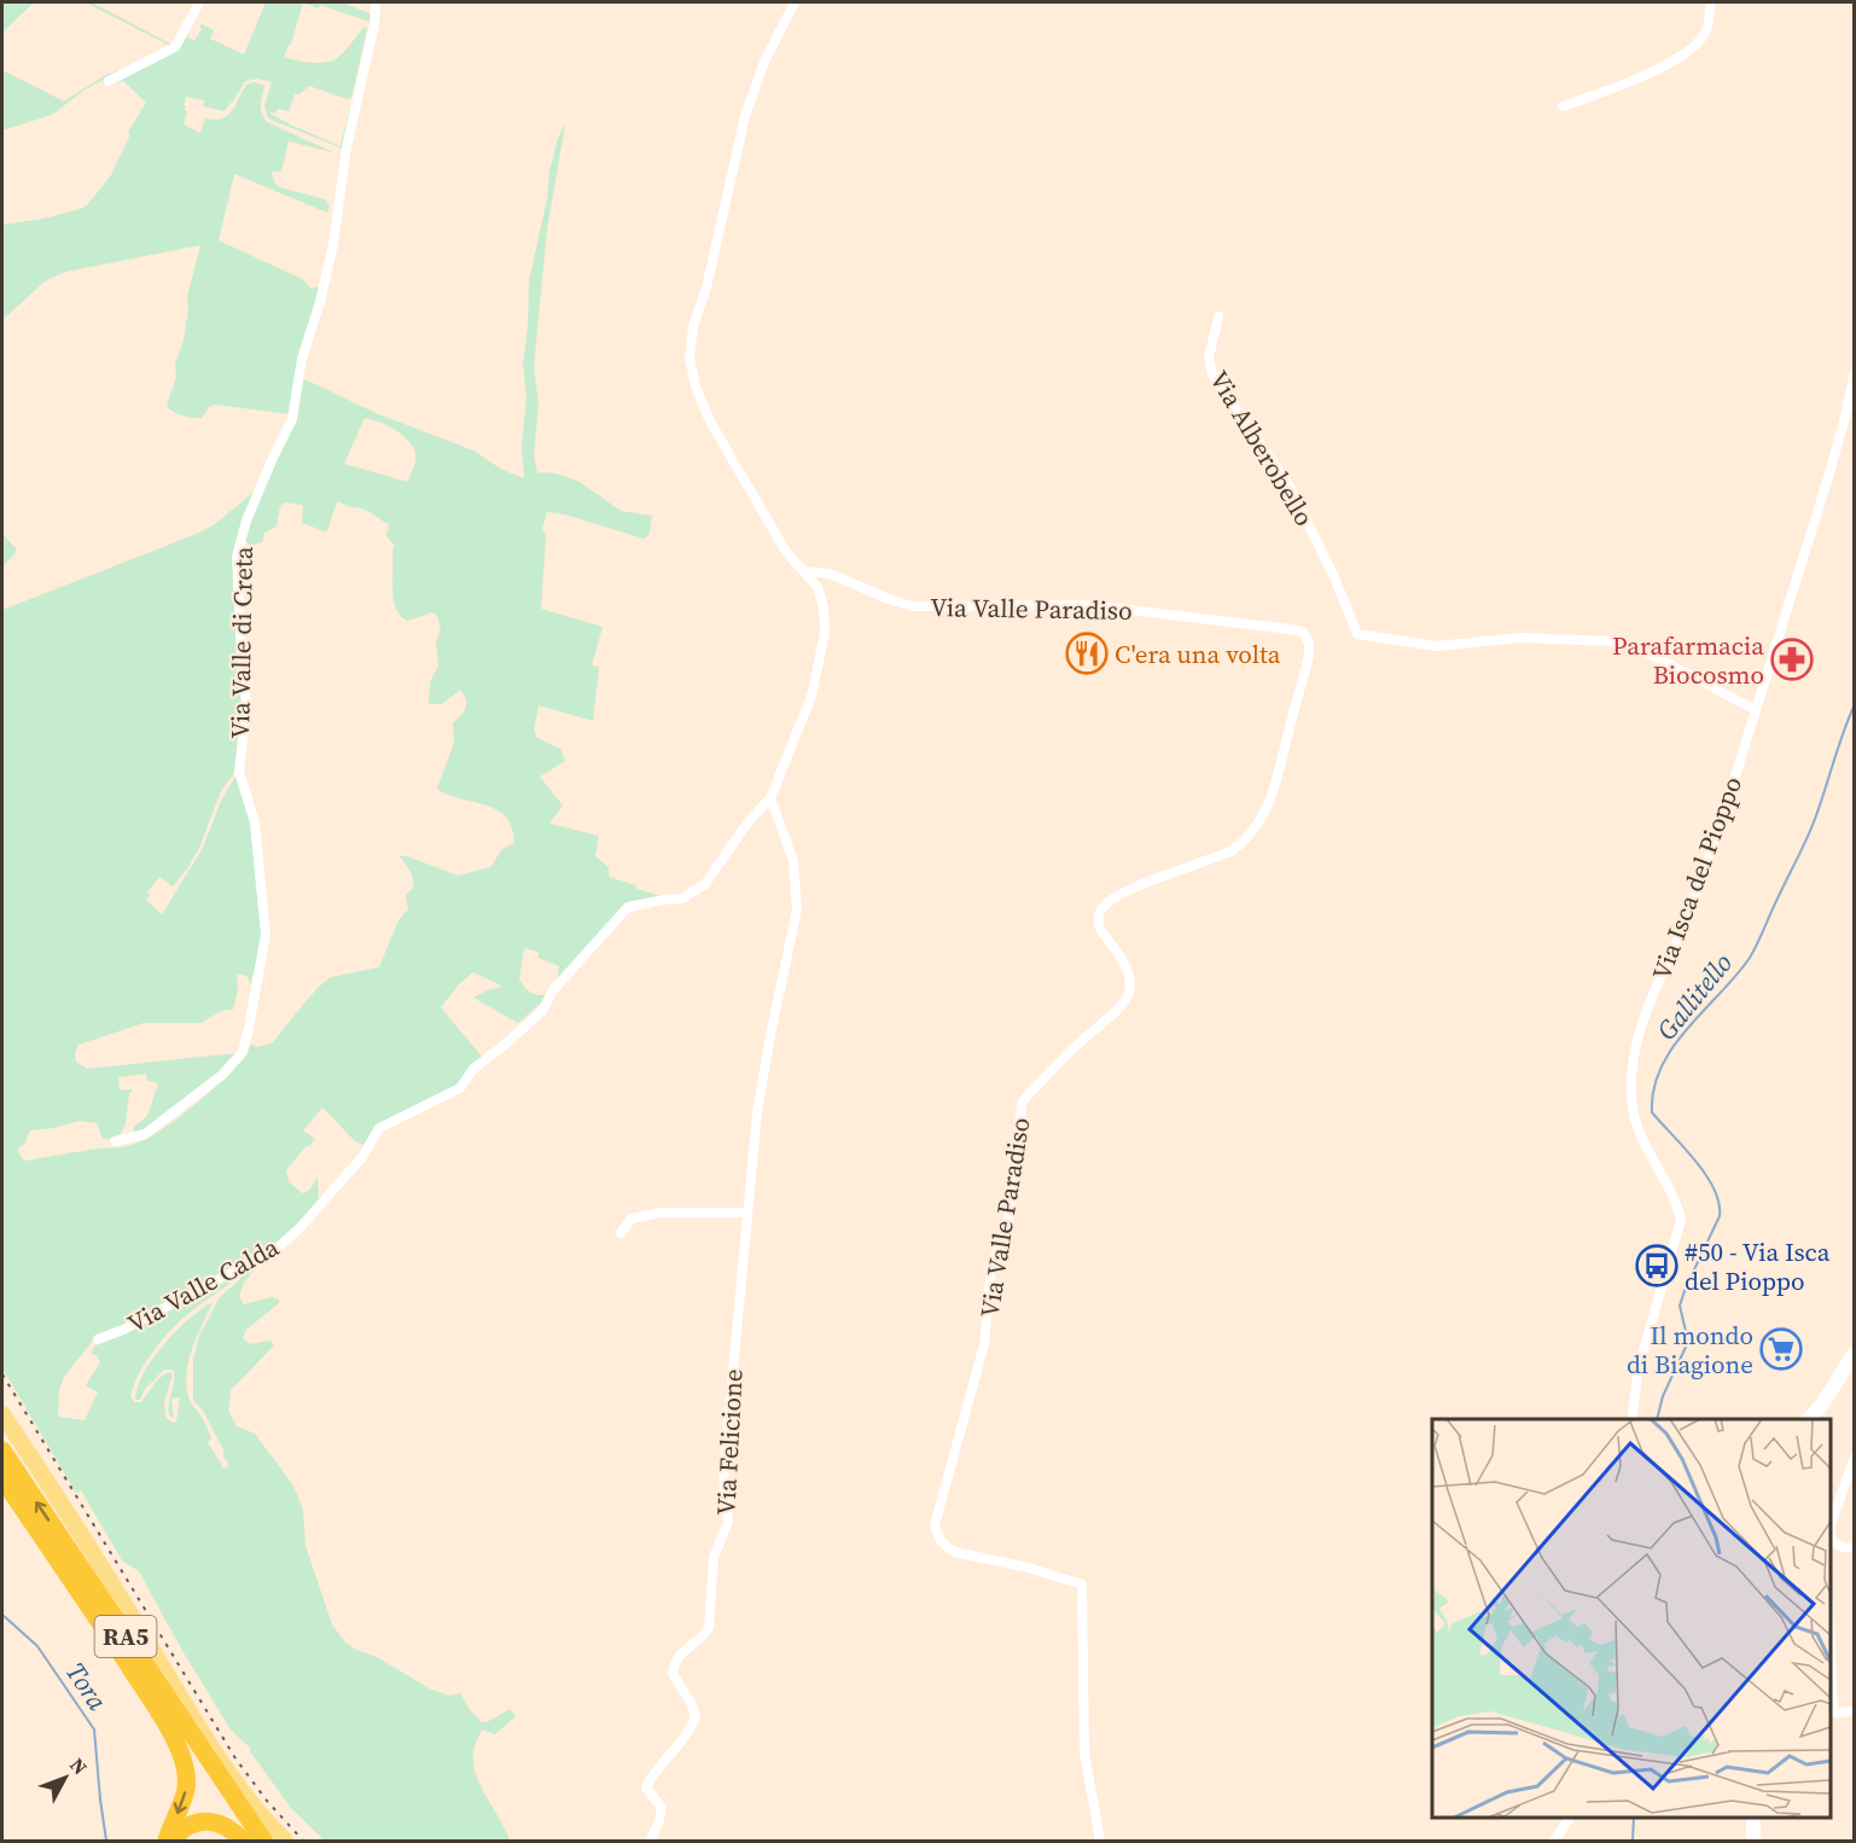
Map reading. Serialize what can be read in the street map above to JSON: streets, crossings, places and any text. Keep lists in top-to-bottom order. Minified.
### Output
{"streets":{"highway":["RA5"],"street":["Via Alberobello","Via Valle Paradiso","Via Valle di Creta","Via Isca del Pioppo","Via Valle Calda","Via Felicione"]},"crossings":[["Via Alberobello","Via Isca del Pioppo"],["Via Valle Calda","Via Felicione"]],"water":["Gallitello","Tora"],"places":{"restaurant":["C'era una volta"],"pharmacy":["Parafarmacia Biocosmo"],"bus stop":["#50 - Via Isca del Pioppo"],"supermarket":["Il mondo di Biagione"]},"north":"top right"}
